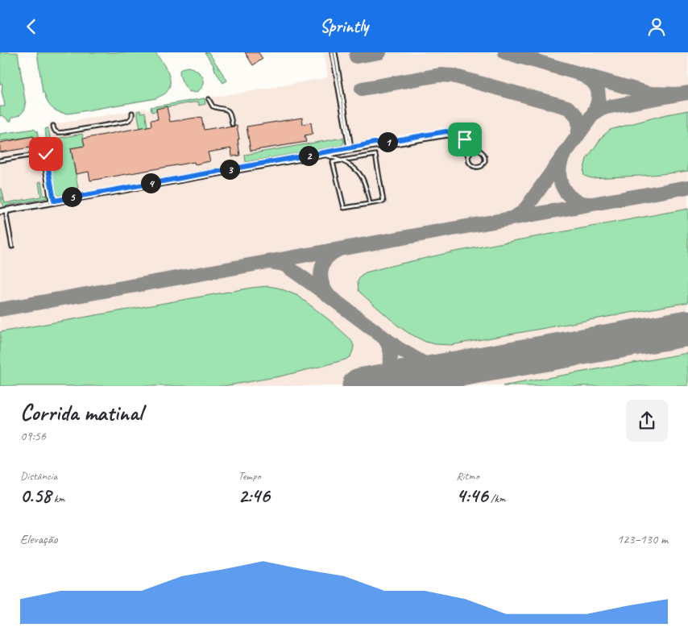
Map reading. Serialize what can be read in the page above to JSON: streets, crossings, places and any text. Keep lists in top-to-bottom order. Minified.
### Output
{"page":{"header":"Sprintly","pins":["1","2","3","4","5"],"heading":["Corrida matinal","09:56"],"stats":[["Distância","0.58 km"],["Tempo","2:46"],["Ritmo","4:46 /km"]],"chart":["Elevação","123–130 m"]}}
